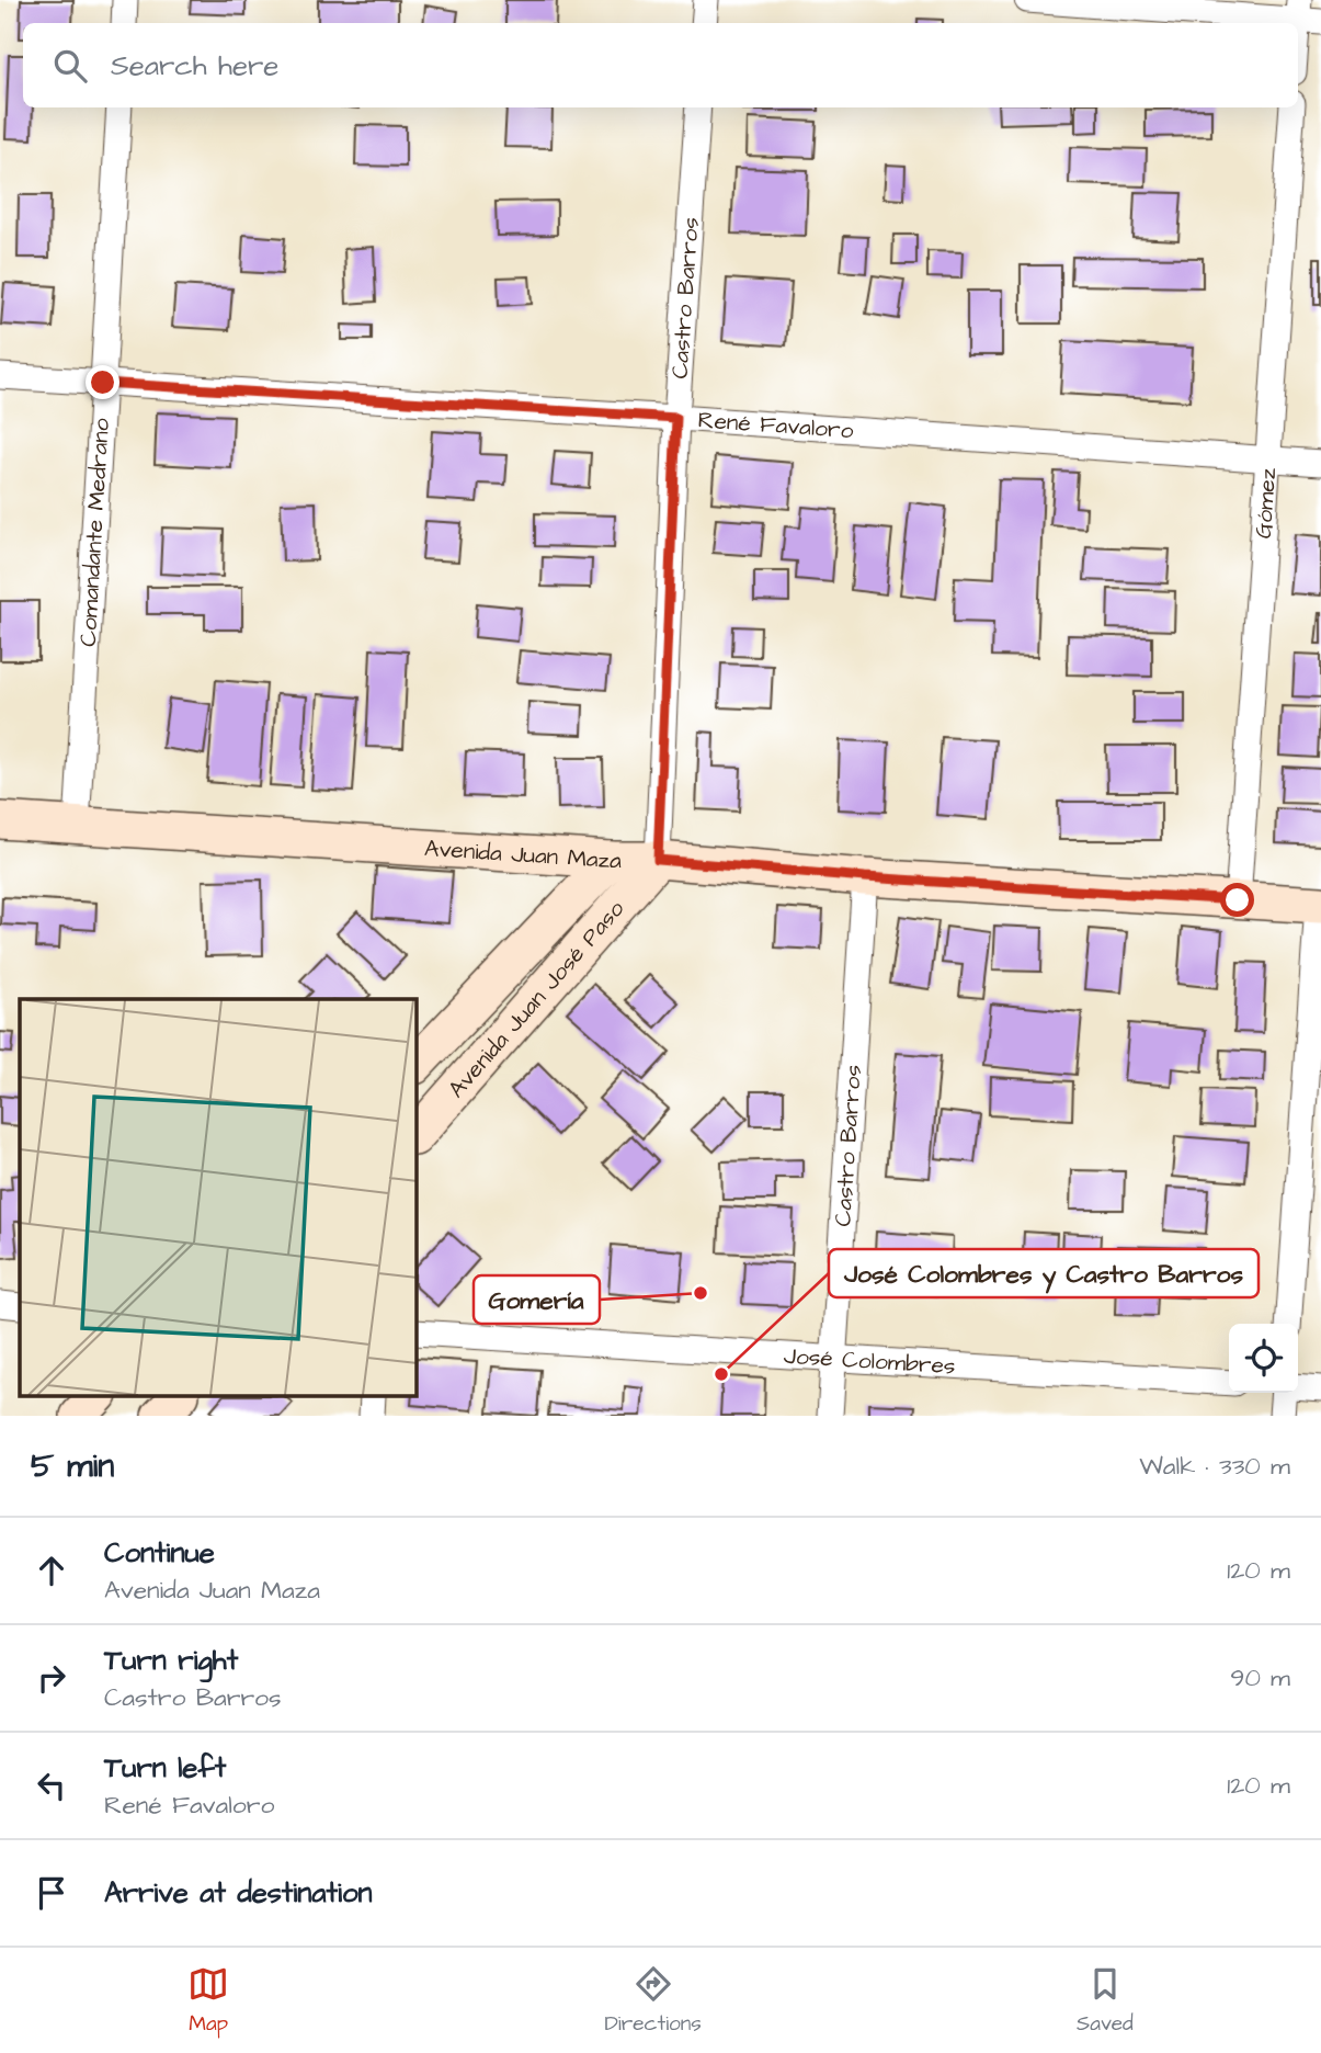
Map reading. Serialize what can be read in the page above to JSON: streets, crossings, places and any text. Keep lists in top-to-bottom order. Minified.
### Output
{"streets":{"main road":["Avenida Juan Maza","Avenida Juan José Paso"],"street":["Castro Barros","René Favaloro","Gómez","Comandante Medrano","José Colombres"]},"crossings":[["Castro Barros","René Favaloro"],["Castro Barros","Avenida Juan Maza"],["Castro Barros","Avenida Juan José Paso"],["Castro Barros","José Colombres"],["René Favaloro","Gómez"],["René Favaloro","Comandante Medrano"],["Gómez","Avenida Juan Maza"],["Comandante Medrano","Avenida Juan Maza"],["Avenida Juan Maza","Avenida Juan José Paso"]],"places":["Gomería","José Colombres y Castro Barros"],"page":{"search":"Search here","heading":["5 min","Walk · 330 m"],"list":[["Continue","Avenida Juan Maza","120 m"],["Turn right","Castro Barros","90 m"],["Turn left","René Favaloro","120 m"],"Arrive at destination"],"nav":["Map","Directions","Saved"]}}
